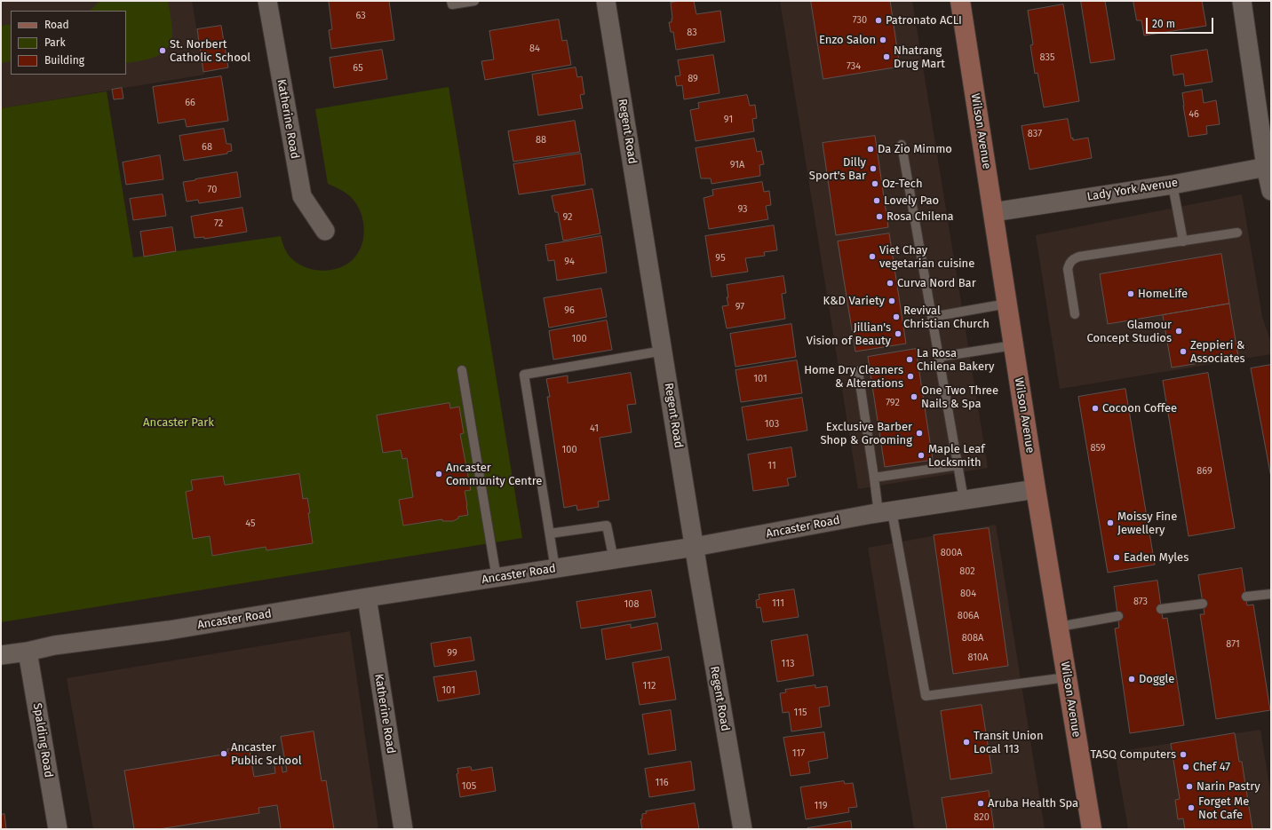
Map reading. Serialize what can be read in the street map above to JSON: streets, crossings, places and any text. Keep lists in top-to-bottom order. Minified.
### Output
{"streets":{"main road":["Wilson Avenue"],"street":["Katherine Road","Regent Road","Lady York Avenue","Ancaster Road","Spalding Road"]},"crossings":[["Katherine Road","Ancaster Road"],["Regent Road","Ancaster Road"],["Wilson Avenue","Lady York Avenue"],["Wilson Avenue","Ancaster Road"],["Ancaster Road","Spalding Road"]],"parks":["Ancaster Park"],"places":["Patronato ACLI","Enzo Salon","St. Norbert Catholic School","Nhatrang Drug Mart","Da Zio Mimmo","Dilly Sport's Bar","Oz-Tech","Lovely Pao","Rosa Chilena","Viet Chay vegetarian cuisine","Curva Nord Bar","HomeLife","K&D Variety","Revival Christian Church","Glamour Concept Studios","Jillian's Vision of Beauty","Zeppieri & Associates","La Rosa Chilena Bakery","Home Dry Cleaners & Alterations","One Two Three Nails & Spa","Cocoon Coffee","Exclusive Barber Shop & Grooming","Maple Leaf Locksmith","Ancaster Community Centre","Moissy Fine Jewellery","Eaden Myles","Doggle","Transit Union Local 113","Ancaster Public School","TASQ Computers","Chef 47","Narin Pastry","Aruba Health Spa","Forget Me Not Cafe"],"house_numbers":["63","730","83","84","835","734","65","89","66","46","91","837","88","68","91A","70","93","92","72","95","94","97","96","100","101","792","103","41","859","100","11","869","45","800A","802","804","873","111","108","806A","808A","871","99","810A","113","112","101","115","117","116","105","119","820"],"legend":["Road","Park","Building"],"scale_bar":"20 m"}
